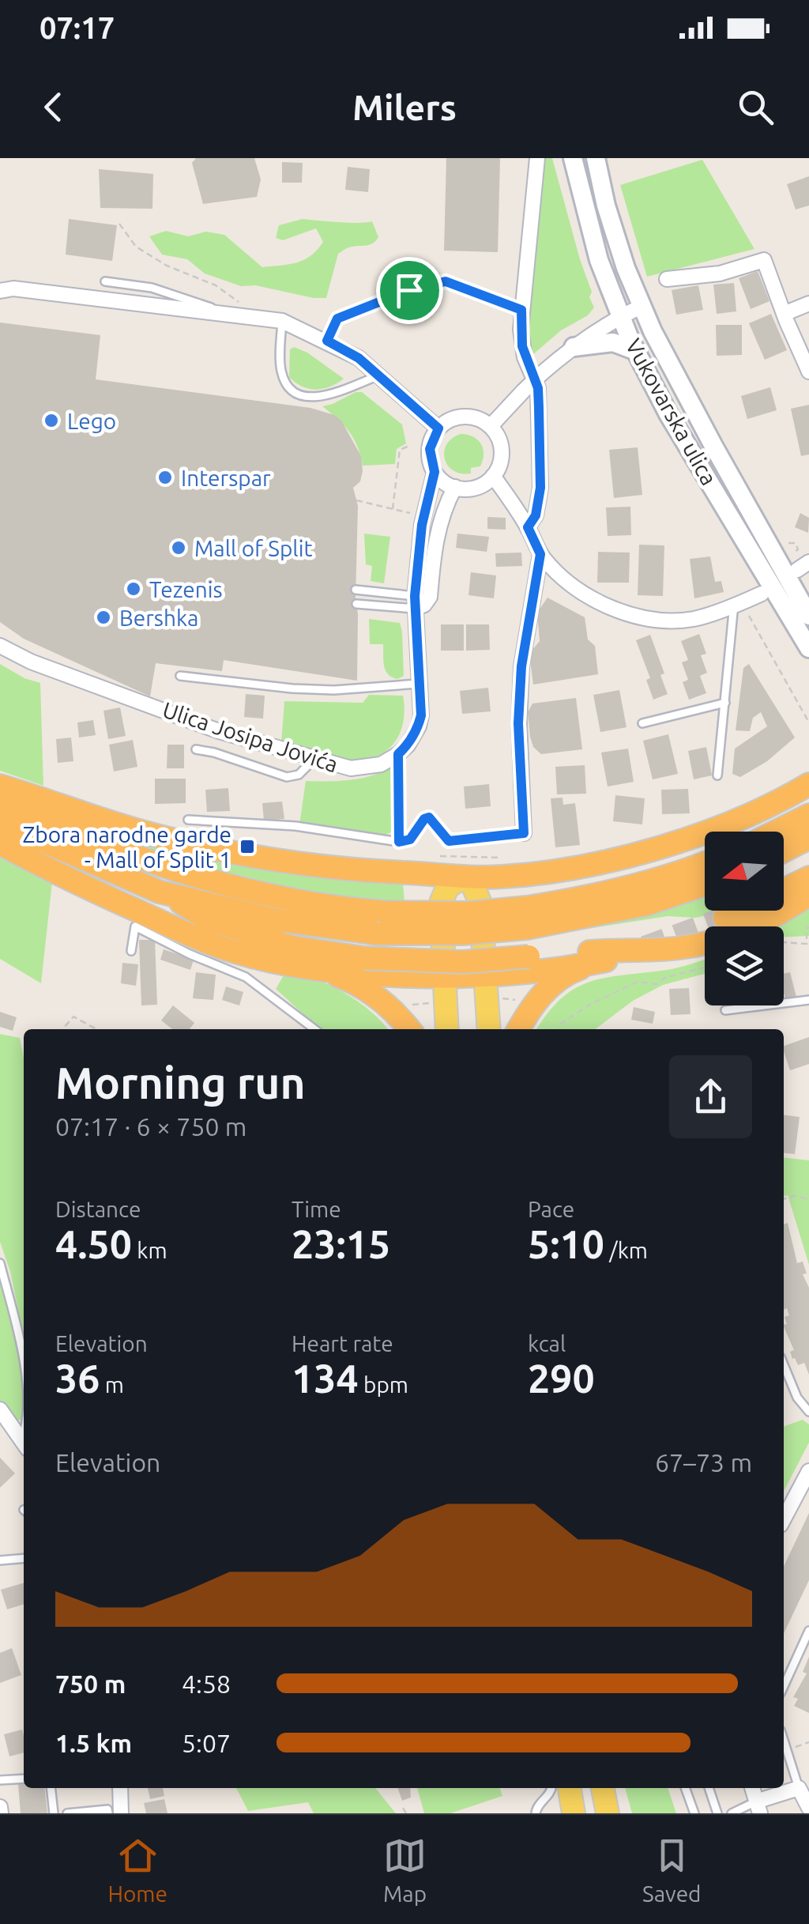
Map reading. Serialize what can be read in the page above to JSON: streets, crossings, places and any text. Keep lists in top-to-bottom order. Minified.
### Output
{"streets":{"street":["Vukovarska ulica","Ulica Josipa Jovića"]},"places":{"other":["Lego","Interspar","Mall of Split","Tezenis","Bershka"],"transit":["Zbora narodne garde - Mall of Split 1"]},"north":"left","page":{"status":"07:17","header":"Milers","heading":["Morning run","07:17 · 6 × 750 m"],"stats":[["Distance","4.50 km"],["Time","23:15"],["Pace","5:10 /km"],["Elevation","36 m"],["Heart rate","134 bpm"],["kcal","290"]],"chart":["Elevation","67–73 m"],"list":[{"name":"750 m","note":"4:58"},{"name":"1.5 km","note":"5:07"}],"tabs":["Home","Map","Saved"]}}
